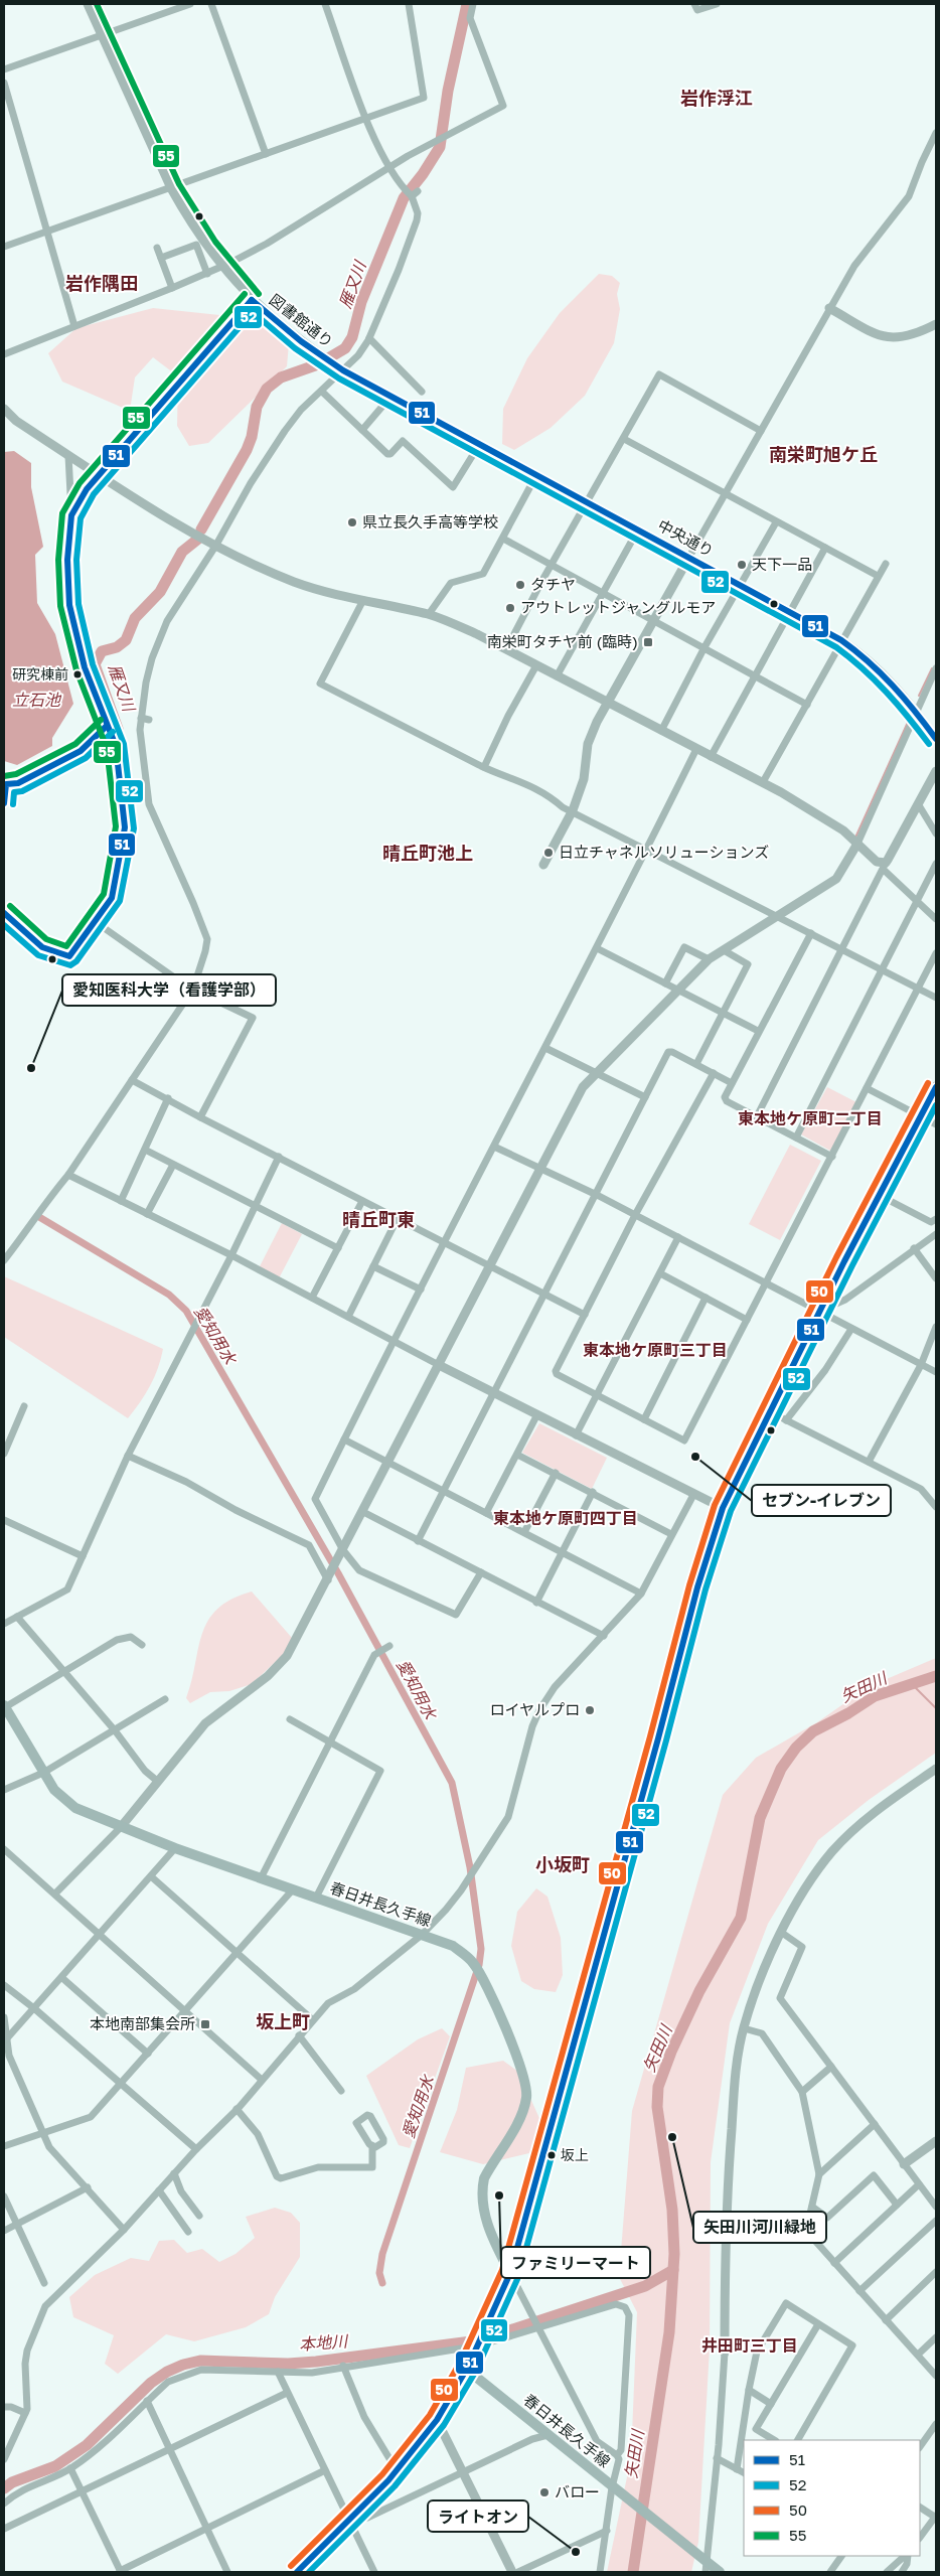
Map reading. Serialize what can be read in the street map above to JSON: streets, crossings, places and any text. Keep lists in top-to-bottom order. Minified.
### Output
{"streets":{"main road":["春日井長久手線"],"street":["図書館通り","中央通り"]},"crossings":[["図書館通り","中央通り"]],"districts":["岩作浮江","岩作隅田","南栄町旭ケ丘","晴丘町池上","東本地ケ原町二丁目","晴丘町東","東本地ケ原町三丁目","東本地ケ原町四丁目","小坂町","坂上町","井田町三丁目"],"water":["雁又川","立石池","愛知用水","矢田川","本地川"],"places":{"other":["県立長久手高等学校","天下一品","タチヤ","アウトレットジャングルモア","研究棟前","日立チャネルソリューションズ","愛知医科大学（看護学部）","セブン-イレブン","ロイヤルプロ","矢田川河川緑地","坂上","ファミリーマート","バロー","ライトオン"],"transit":["南栄町タチヤ前 (臨時)","本地南部集会所"]},"lines":["transit line 55","transit line 51","transit line 52","transit line 50"],"legend":["51","52","50","55"]}
